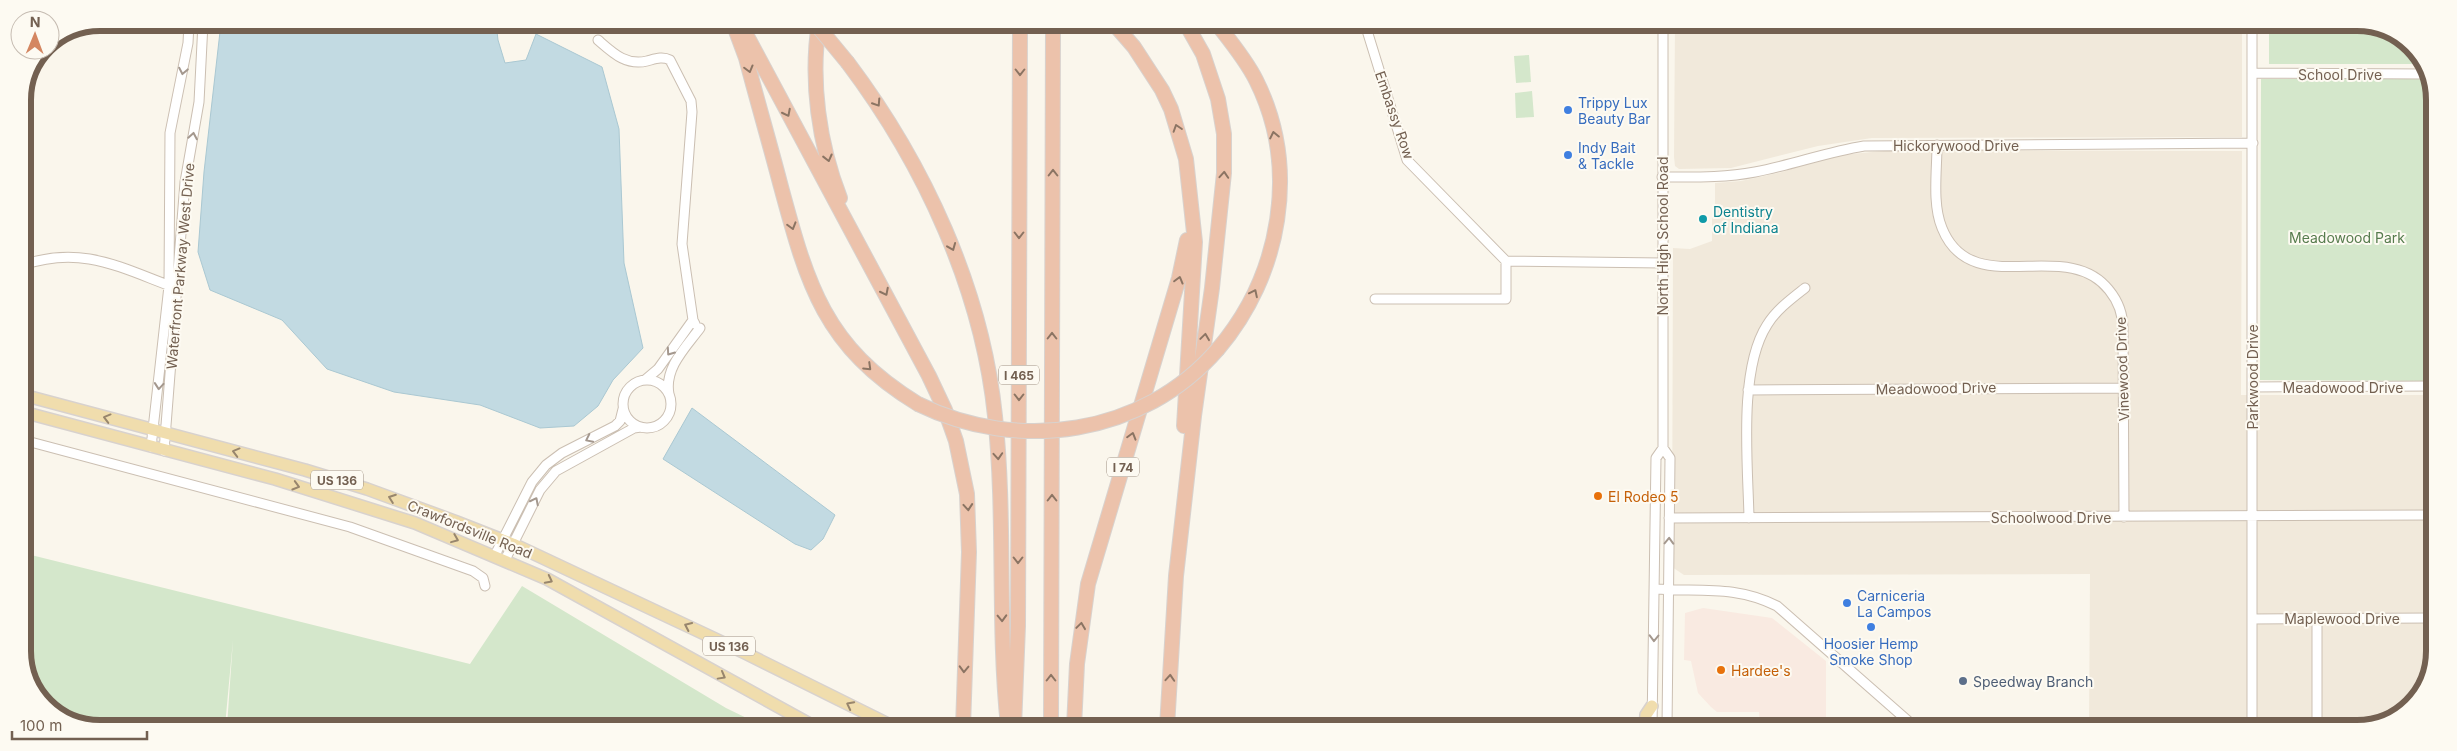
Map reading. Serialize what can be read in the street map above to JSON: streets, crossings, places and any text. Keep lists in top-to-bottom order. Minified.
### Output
{"streets":{"highway":["I 465","I 74"],"main road":["US 136","Crawfordsville Road"],"street":["School Drive","Embassy Row","Hickorywood Drive","North High School Road","Waterfront Parkway West Drive","Vinewood Drive","Parkwood Drive","Meadowood Drive","Schoolwood Drive","Maplewood Drive"]},"crossings":[["School Drive","Parkwood Drive"],["Hickorywood Drive","North High School Road"],["Hickorywood Drive","Vinewood Drive"],["Hickorywood Drive","Parkwood Drive"],["North High School Road","Schoolwood Drive"],["Waterfront Parkway West Drive","Crawfordsville Road"],["Vinewood Drive","Meadowood Drive"],["Vinewood Drive","Schoolwood Drive"],["Parkwood Drive","Meadowood Drive"],["Parkwood Drive","Schoolwood Drive"],["Parkwood Drive","Maplewood Drive"]],"parks":["Meadowood Park"],"places":["Trippy Lux Beauty Bar","Indy Bait & Tackle","Dentistry of Indiana","El Rodeo 5","Carniceria La Campos","Hoosier Hemp Smoke Shop","Hardee's","Speedway Branch"],"scale_bar":"100 m","north":"top"}
